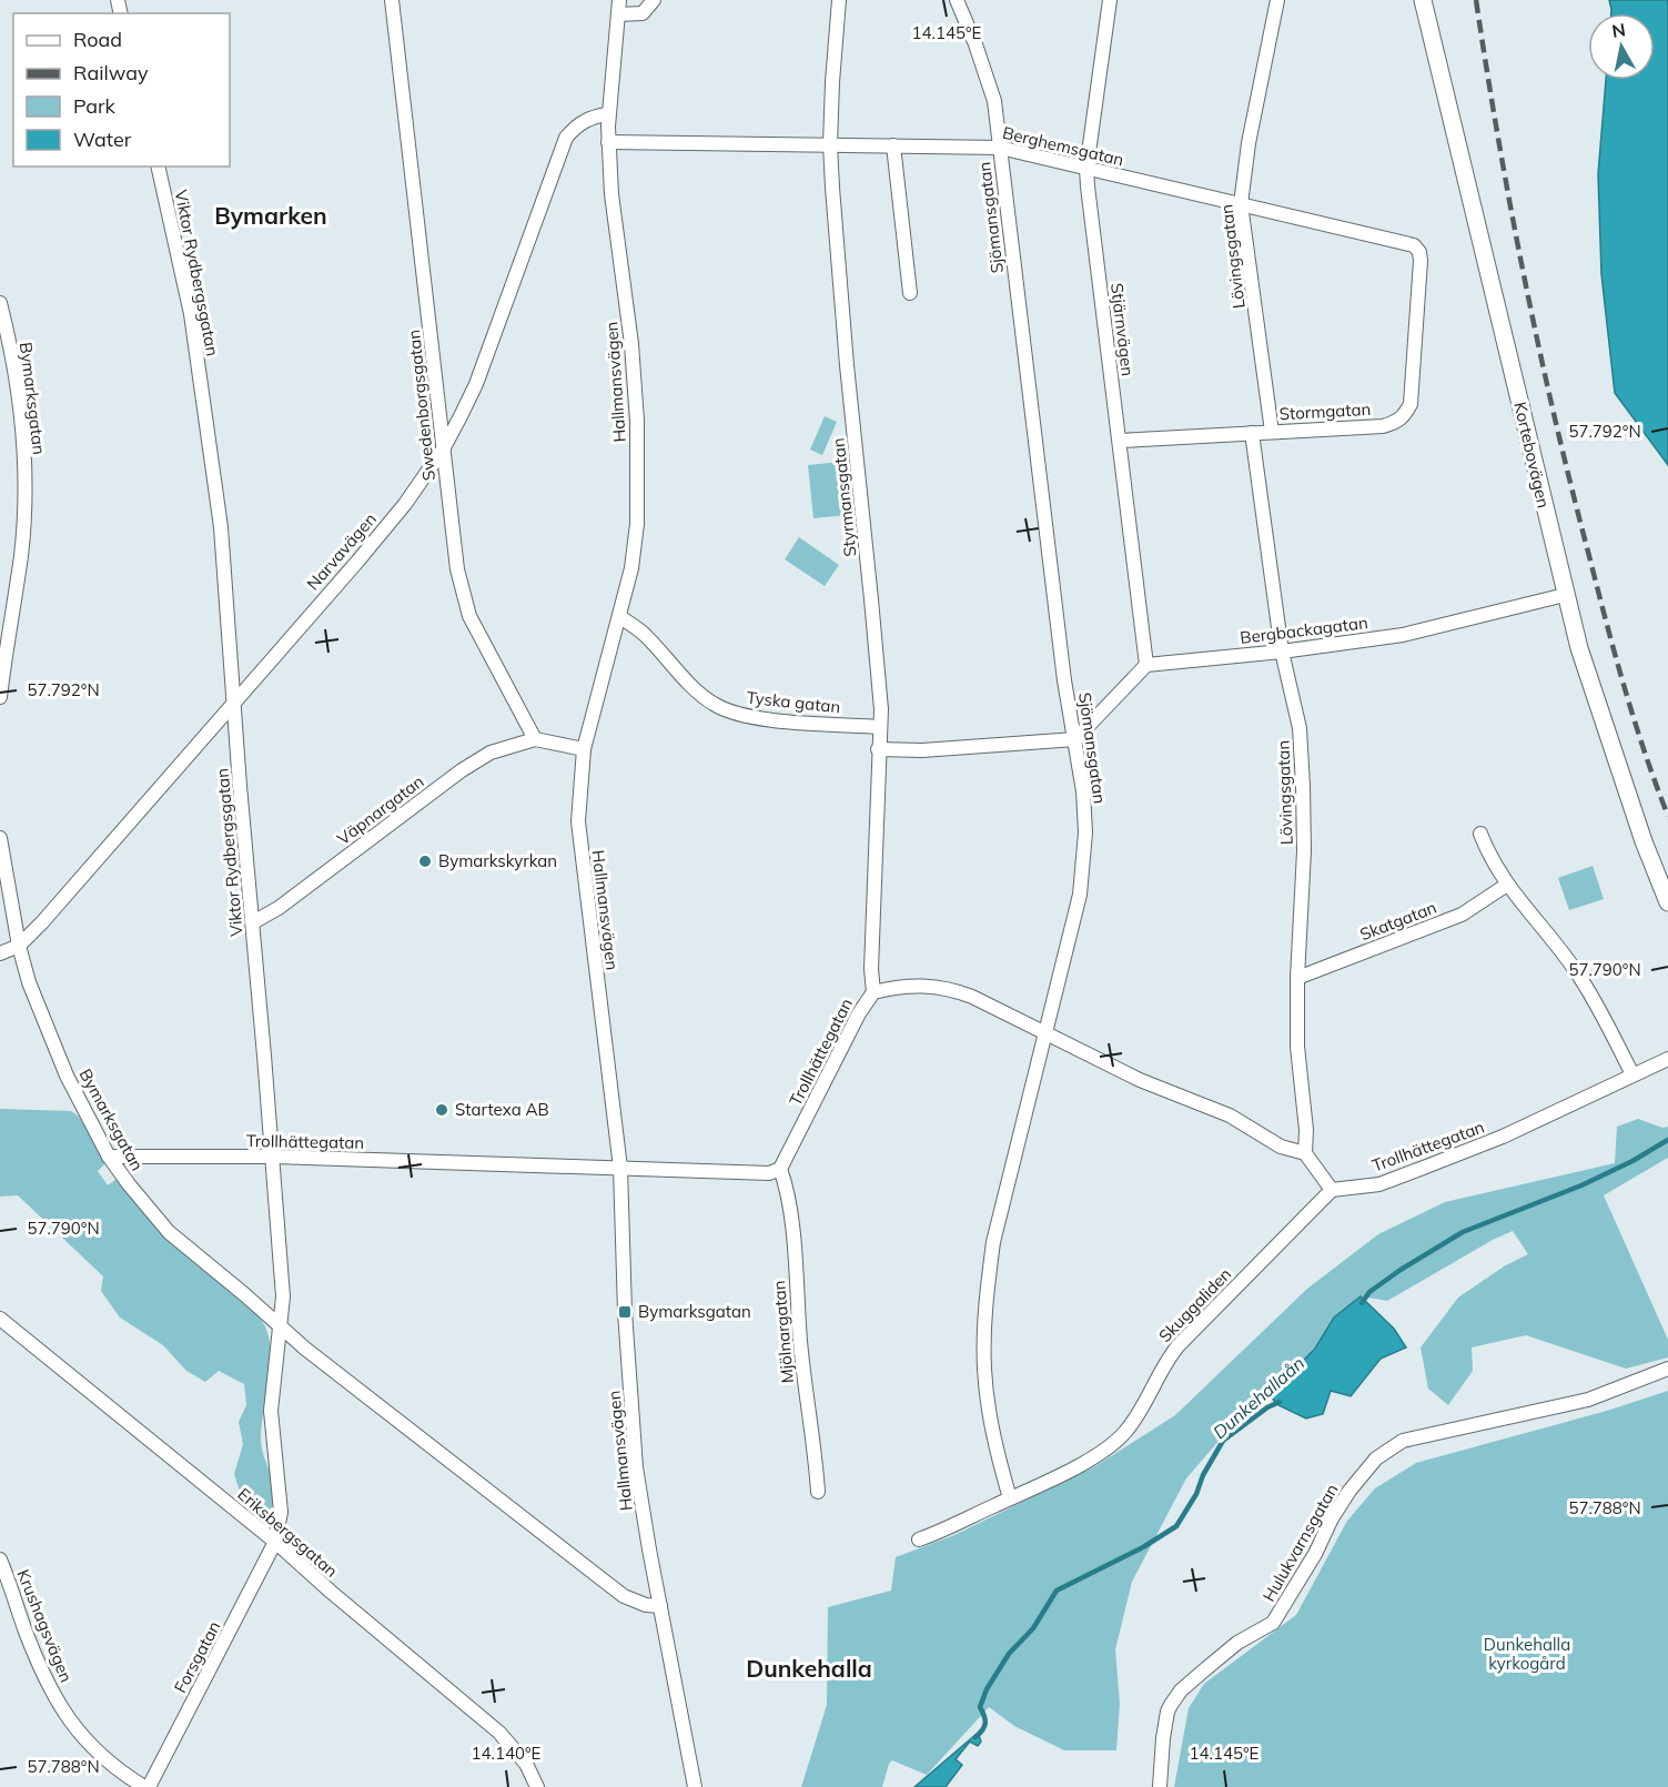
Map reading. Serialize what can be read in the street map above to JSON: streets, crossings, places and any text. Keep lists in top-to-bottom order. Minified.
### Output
{"streets":{"street":["Berghemsgatan","Sjömansgatan","Lövingsgatan","Viktor Rydbergsgatan","Stjärnvägen","Hallmansvägen","Bymarksgatan","Swedenborgsgatan","Stormgatan","Kortebovägen","Styrmansgatan","Narvavägen","Bergbackagatan","Tyska gatan","Väpnargatan","Skatgatan","Trollhättegatan","Skuggaliden","Mjölnargatan","Eriksbergsgatan","Hulukvarnsgatan","Krushagsvägen","Forsgatan"]},"crossings":[["Berghemsgatan","Sjömansgatan"],["Berghemsgatan","Lövingsgatan"],["Berghemsgatan","Stjärnvägen"],["Berghemsgatan","Hallmansvägen"],["Berghemsgatan","Stormgatan"],["Berghemsgatan","Styrmansgatan"],["Sjömansgatan","Trollhättegatan"],["Sjömansgatan","Skuggaliden"],["Lövingsgatan","Stormgatan"],["Lövingsgatan","Bergbackagatan"],["Lövingsgatan","Skatgatan"],["Lövingsgatan","Trollhättegatan"],["Viktor Rydbergsgatan","Bymarksgatan"],["Viktor Rydbergsgatan","Narvavägen"],["Viktor Rydbergsgatan","Väpnargatan"],["Viktor Rydbergsgatan","Trollhättegatan"],["Viktor Rydbergsgatan","Eriksbergsgatan"],["Viktor Rydbergsgatan","Forsgatan"],["Stjärnvägen","Stormgatan"],["Stjärnvägen","Bergbackagatan"],["Hallmansvägen","Bymarksgatan"],["Hallmansvägen","Narvavägen"],["Hallmansvägen","Tyska gatan"],["Hallmansvägen","Trollhättegatan"],["Bymarksgatan","Narvavägen"],["Bymarksgatan","Trollhättegatan"],["Swedenborgsgatan","Narvavägen"],["Swedenborgsgatan","Väpnargatan"],["Kortebovägen","Bergbackagatan"],["Styrmansgatan","Tyska gatan"],["Styrmansgatan","Trollhättegatan"],["Trollhättegatan","Skuggaliden"],["Trollhättegatan","Mjölnargatan"],["Eriksbergsgatan","Forsgatan"]],"districts":["Bymarken","Dunkehalla"],"water":["Dunkehallaån"],"parks":["Dunkehalla kyrkogård"],"places":{"other":["Bymarkskyrkan","Startexa AB"],"transit":["Bymarksgatan"]},"legend":["Road","Railway","Park","Water"],"north":"top","coordinates":["14.145°E","57.792°N","57.790°N","57.788°N","14.140°E"]}
